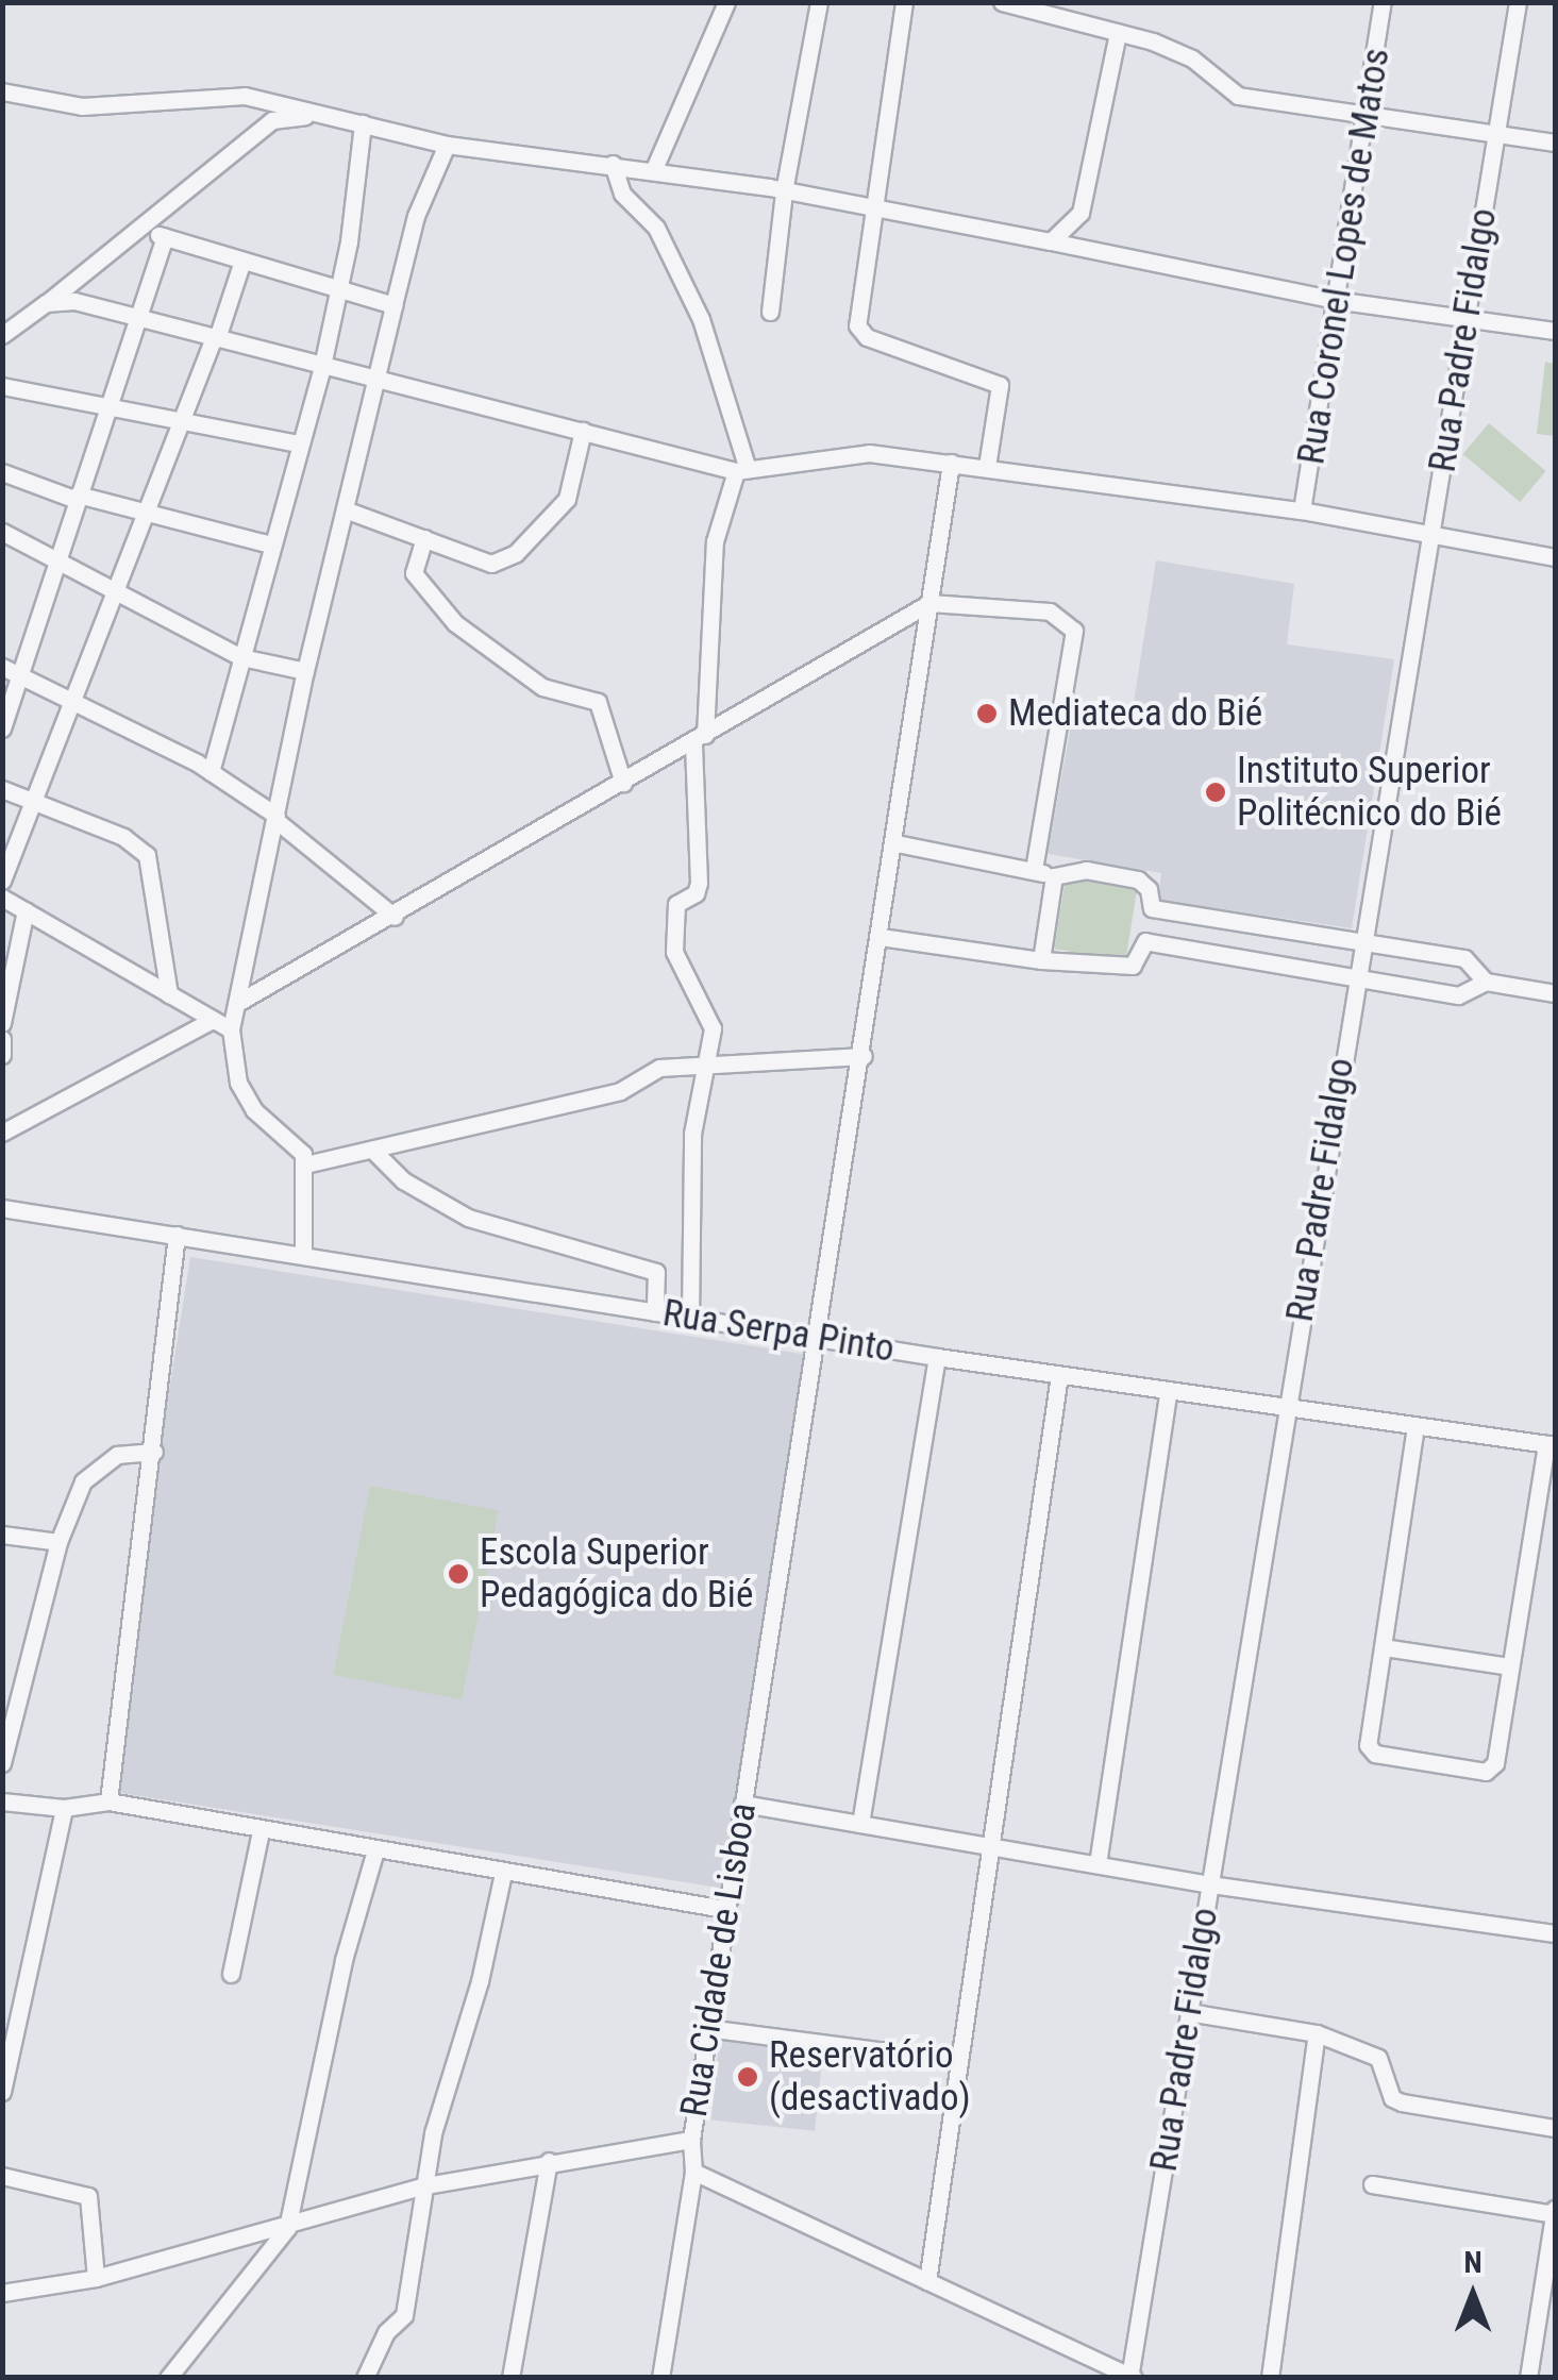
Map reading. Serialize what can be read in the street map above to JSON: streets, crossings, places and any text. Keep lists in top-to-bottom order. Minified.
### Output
{"streets":{"street":["Rua Coronel Lopes de Matos","Rua Padre Fidalgo","Rua Serpa Pinto","Rua Cidade de Lisboa"]},"crossings":[["Rua Padre Fidalgo","Rua Serpa Pinto"],["Rua Serpa Pinto","Rua Cidade de Lisboa"]],"places":["Mediateca do Bié","Instituto Superior Politécnico do Bié","Escola Superior Pedagógica do Bié","Reservatório (desactivado)"],"north":"top"}
